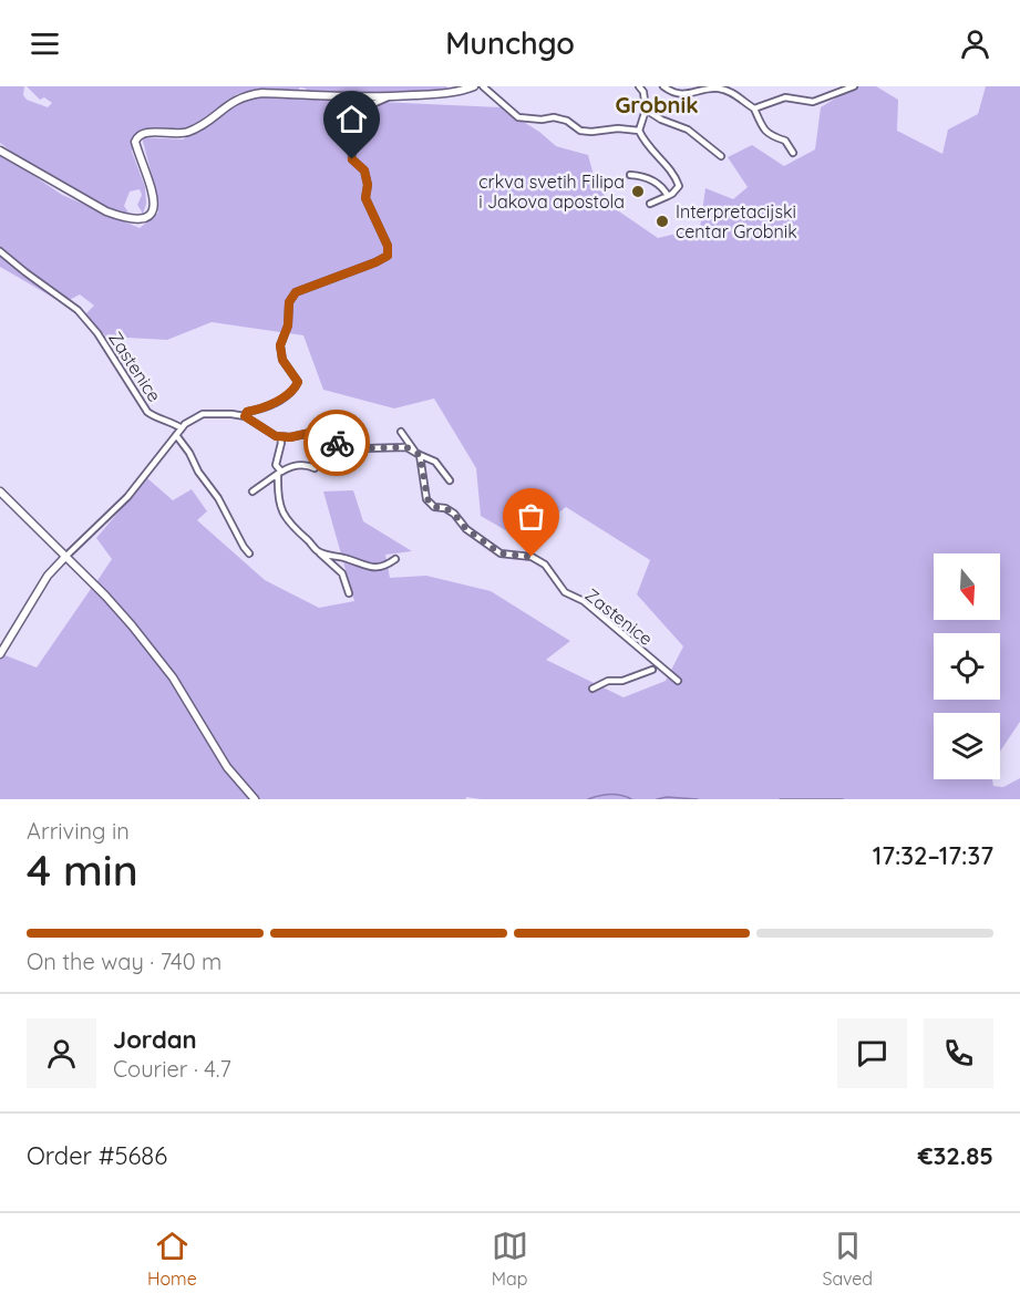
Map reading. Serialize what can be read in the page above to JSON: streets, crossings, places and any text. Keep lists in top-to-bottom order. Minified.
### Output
{"streets":{"street":["Zastenice"]},"districts":["Grobnik"],"places":["crkva svetih Filipa i Jakova apostola","Interpretacijski centar Grobnik"],"north":"bottom","page":{"header":"Munchgo","heading":["4 min","Arriving in","17:32–17:37"],"panel":["Jordan","Courier · 4.7","Order #5686","€32.85"],"bar":"On the way · 740 m","tabs":["Home","Map","Saved"]}}
